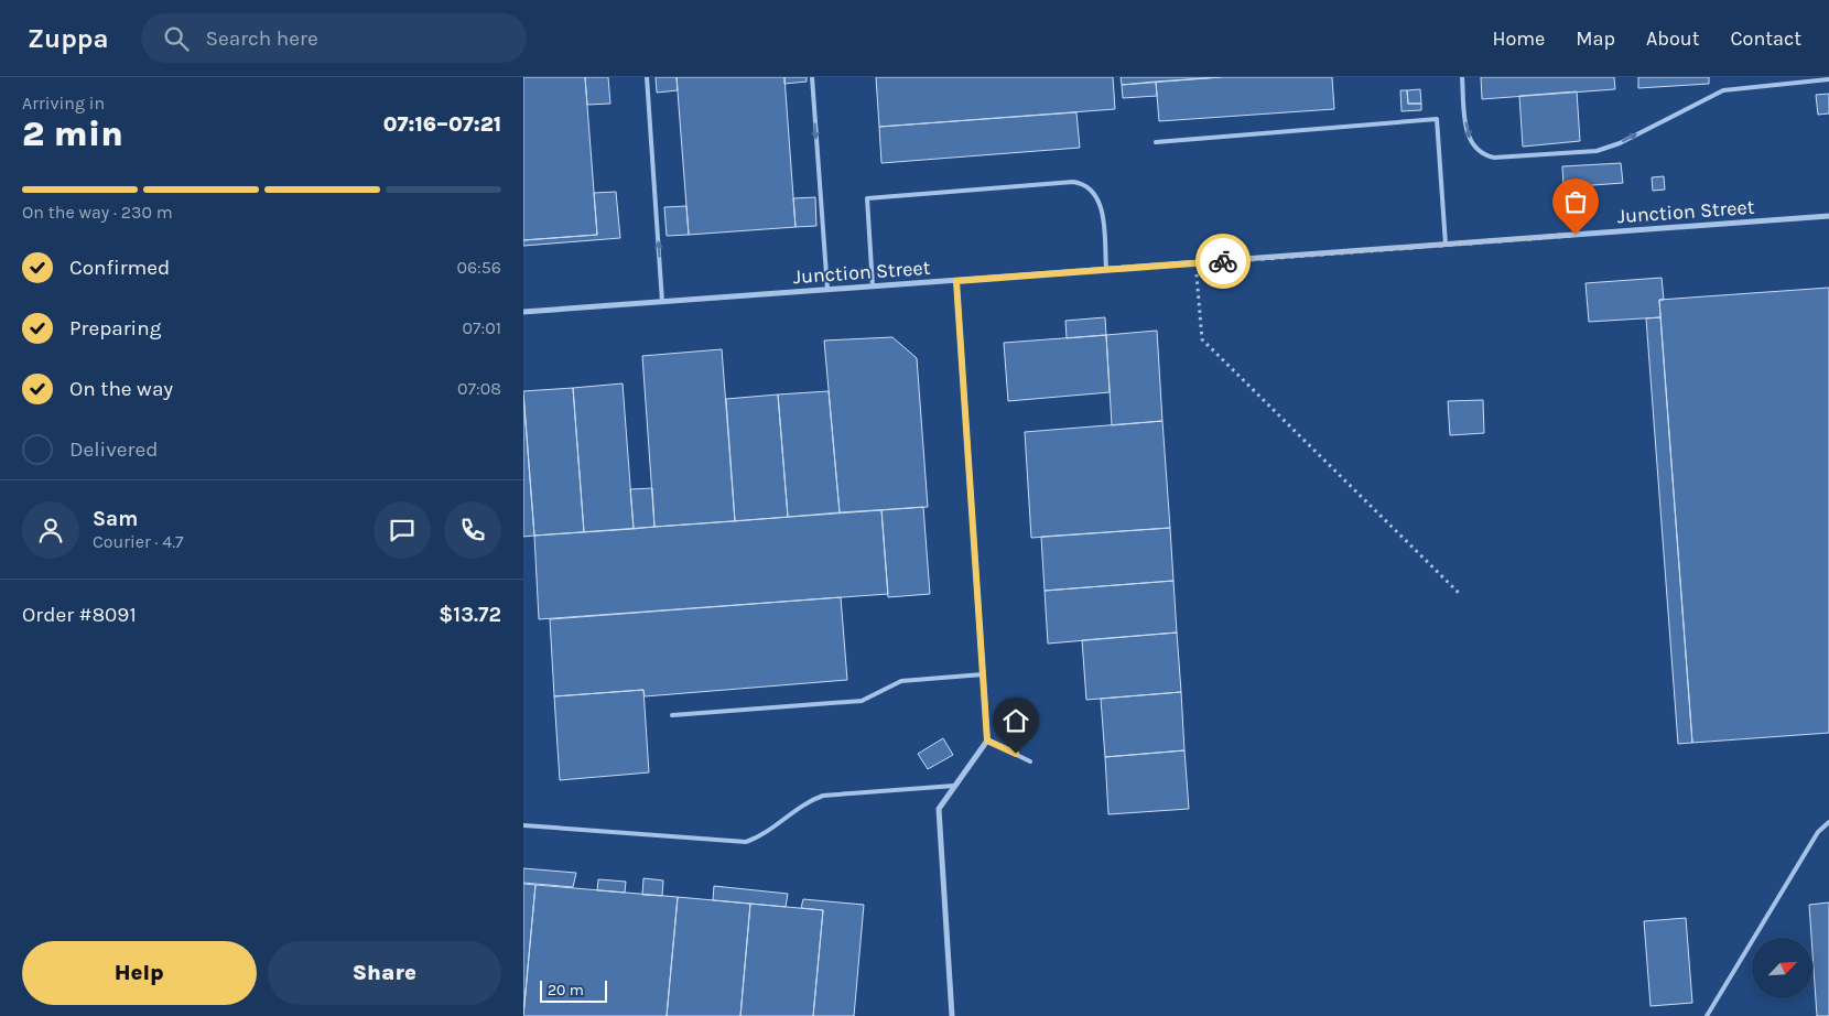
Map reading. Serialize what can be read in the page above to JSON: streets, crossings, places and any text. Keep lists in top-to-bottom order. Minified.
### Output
{"streets":{"street":["Junction Street"]},"scale_bar":"20 m","north":"top right","page":{"header":"Zuppa","search":"Search here","nav":["Home","Map","About","Contact"],"heading":["2 min","Arriving in","07:16–07:21"],"panel":["Sam","Courier · 4.7","Order #8091","$13.72"],"bar":"On the way · 230 m","list":[["Confirmed","06:56"],["Preparing","07:01"],["On the way","07:08"],"Delivered"],"buttons":["Help","Share"],"scale":"20 m"}}
